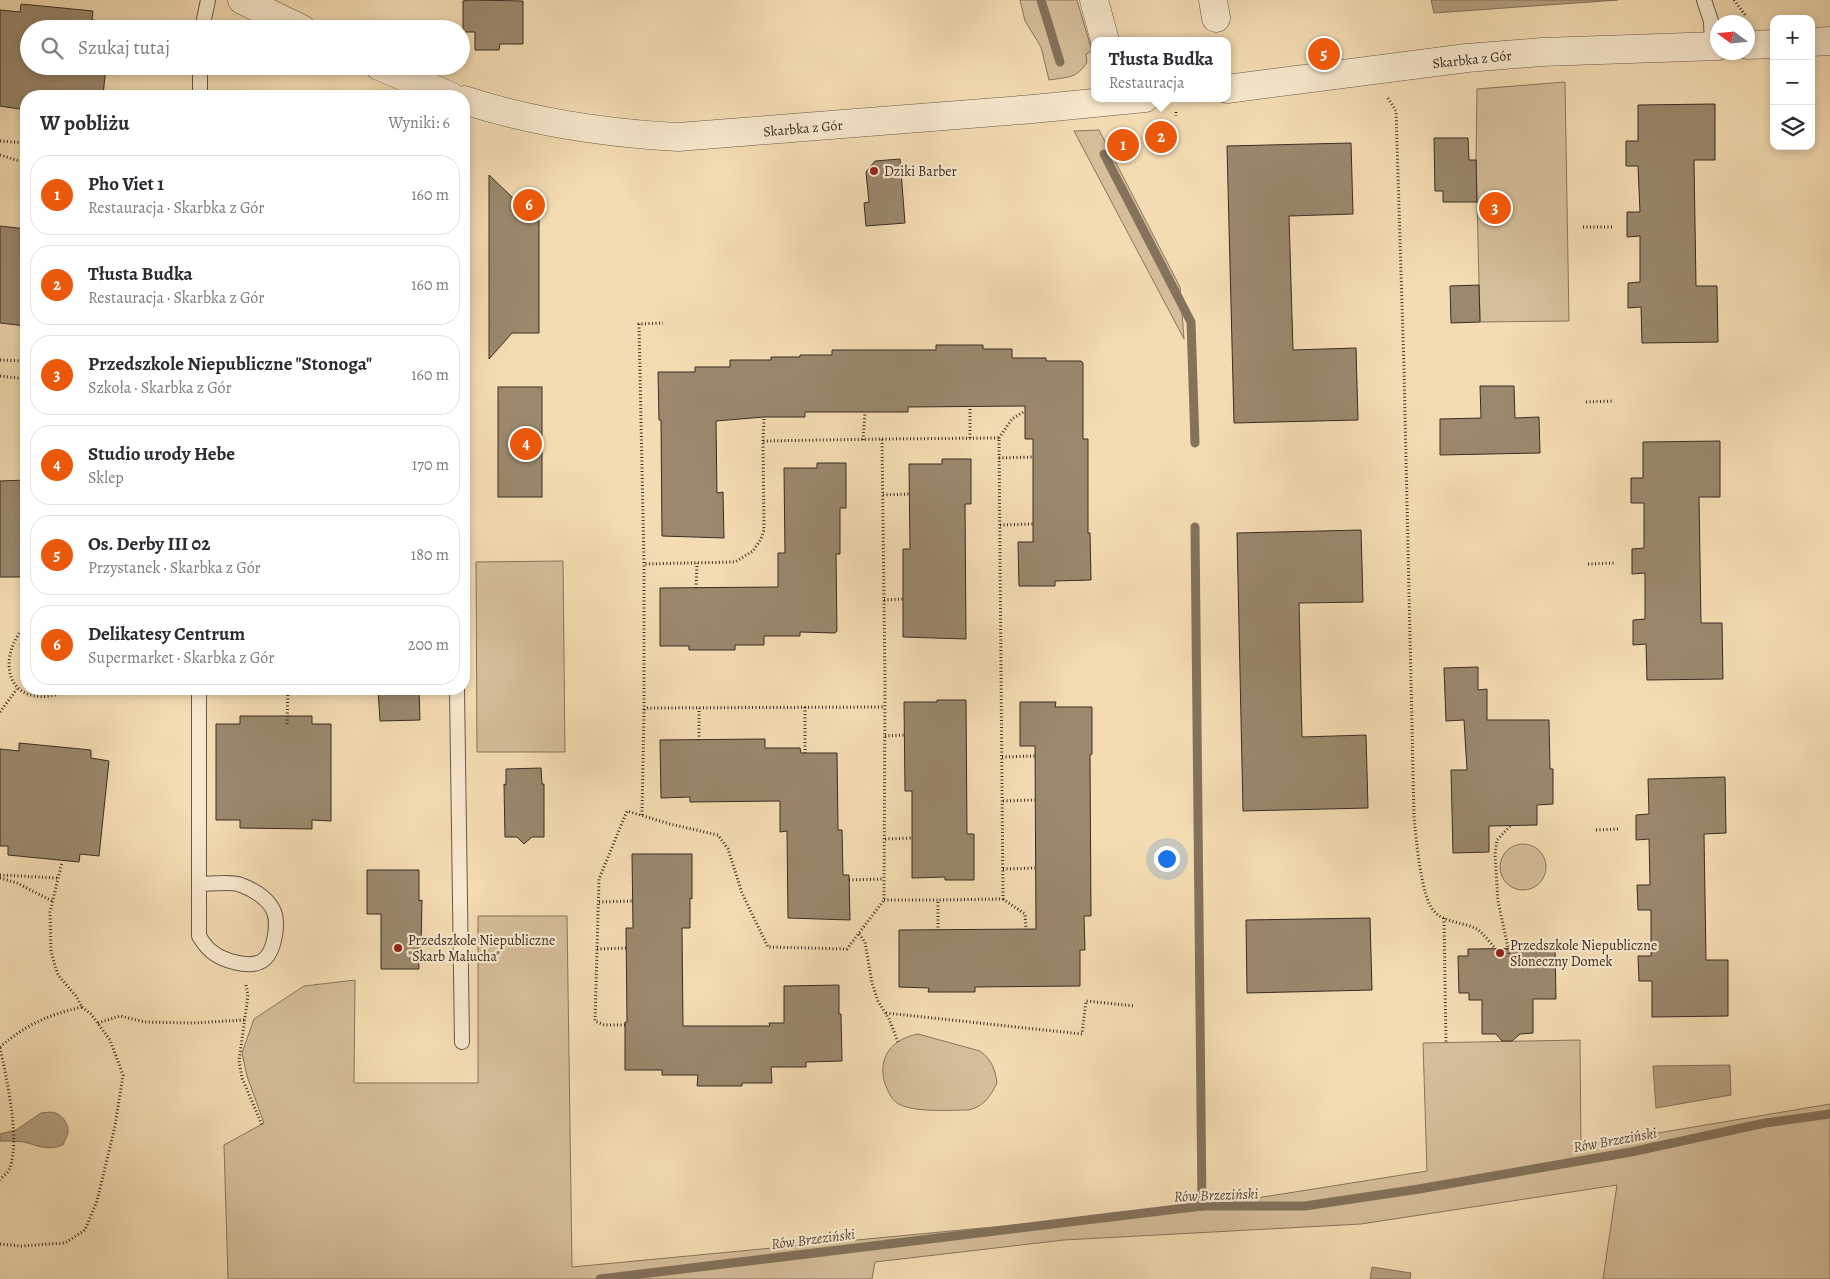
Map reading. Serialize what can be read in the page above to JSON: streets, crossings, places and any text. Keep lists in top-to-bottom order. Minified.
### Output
{"streets":{"street":["Skarbka z Gór"]},"water":["Rów Brzeziński"],"places":["Dziki Barber","Przedszkole Niepubliczne \"Skarb Malucha\"","Przedszkole Niepubliczne Słoneczny Domek"],"north":"left","page":{"map_buttons":["+","−"],"search":"Szukaj tutaj","pins":["5","2","1","6","3","4"],"popup":["Tłusta Budka","Restauracja"],"heading":["W pobliżu","Wyniki: 6"],"list":[{"mark":"1","name":"Pho Viet 1","note":"Restauracja · Skarbka z Gór","value":"160 m"},{"mark":"2","name":"Tłusta Budka","note":"Restauracja · Skarbka z Gór","value":"160 m"},{"mark":"3","name":"Przedszkole Niepubliczne \"Stonoga\"","note":"Szkoła · Skarbka z Gór","value":"160 m"},{"mark":"4","name":"Studio urody Hebe","note":"Sklep","value":"170 m"},{"mark":"5","name":"Os. Derby III 02","note":"Przystanek · Skarbka z Gór","value":"180 m"},{"mark":"6","name":"Delikatesy Centrum","note":"Supermarket · Skarbka z Gór","value":"200 m"}]}}
